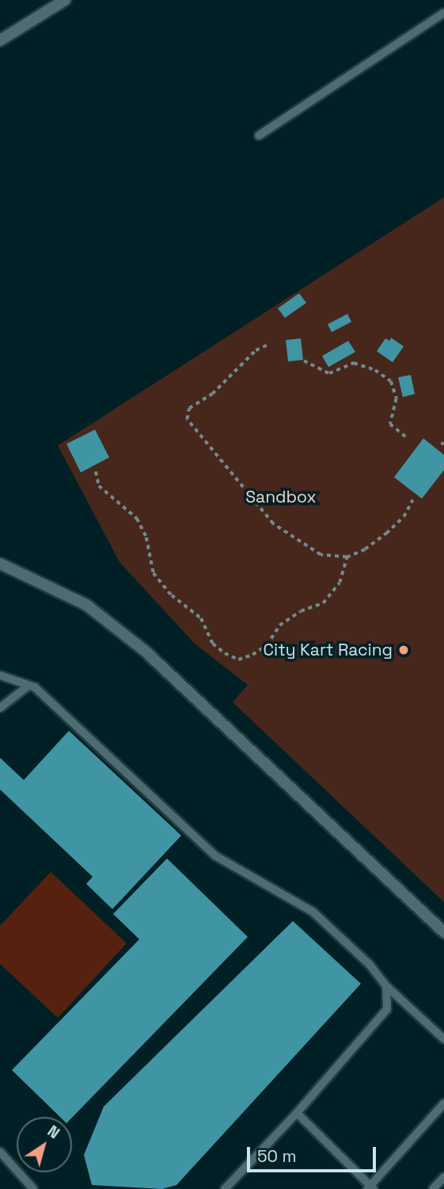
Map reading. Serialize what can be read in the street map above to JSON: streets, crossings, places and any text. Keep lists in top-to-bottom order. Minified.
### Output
{"parks":["Sandbox"],"places":["City Kart Racing"],"scale_bar":"50 m","north":"top right"}
